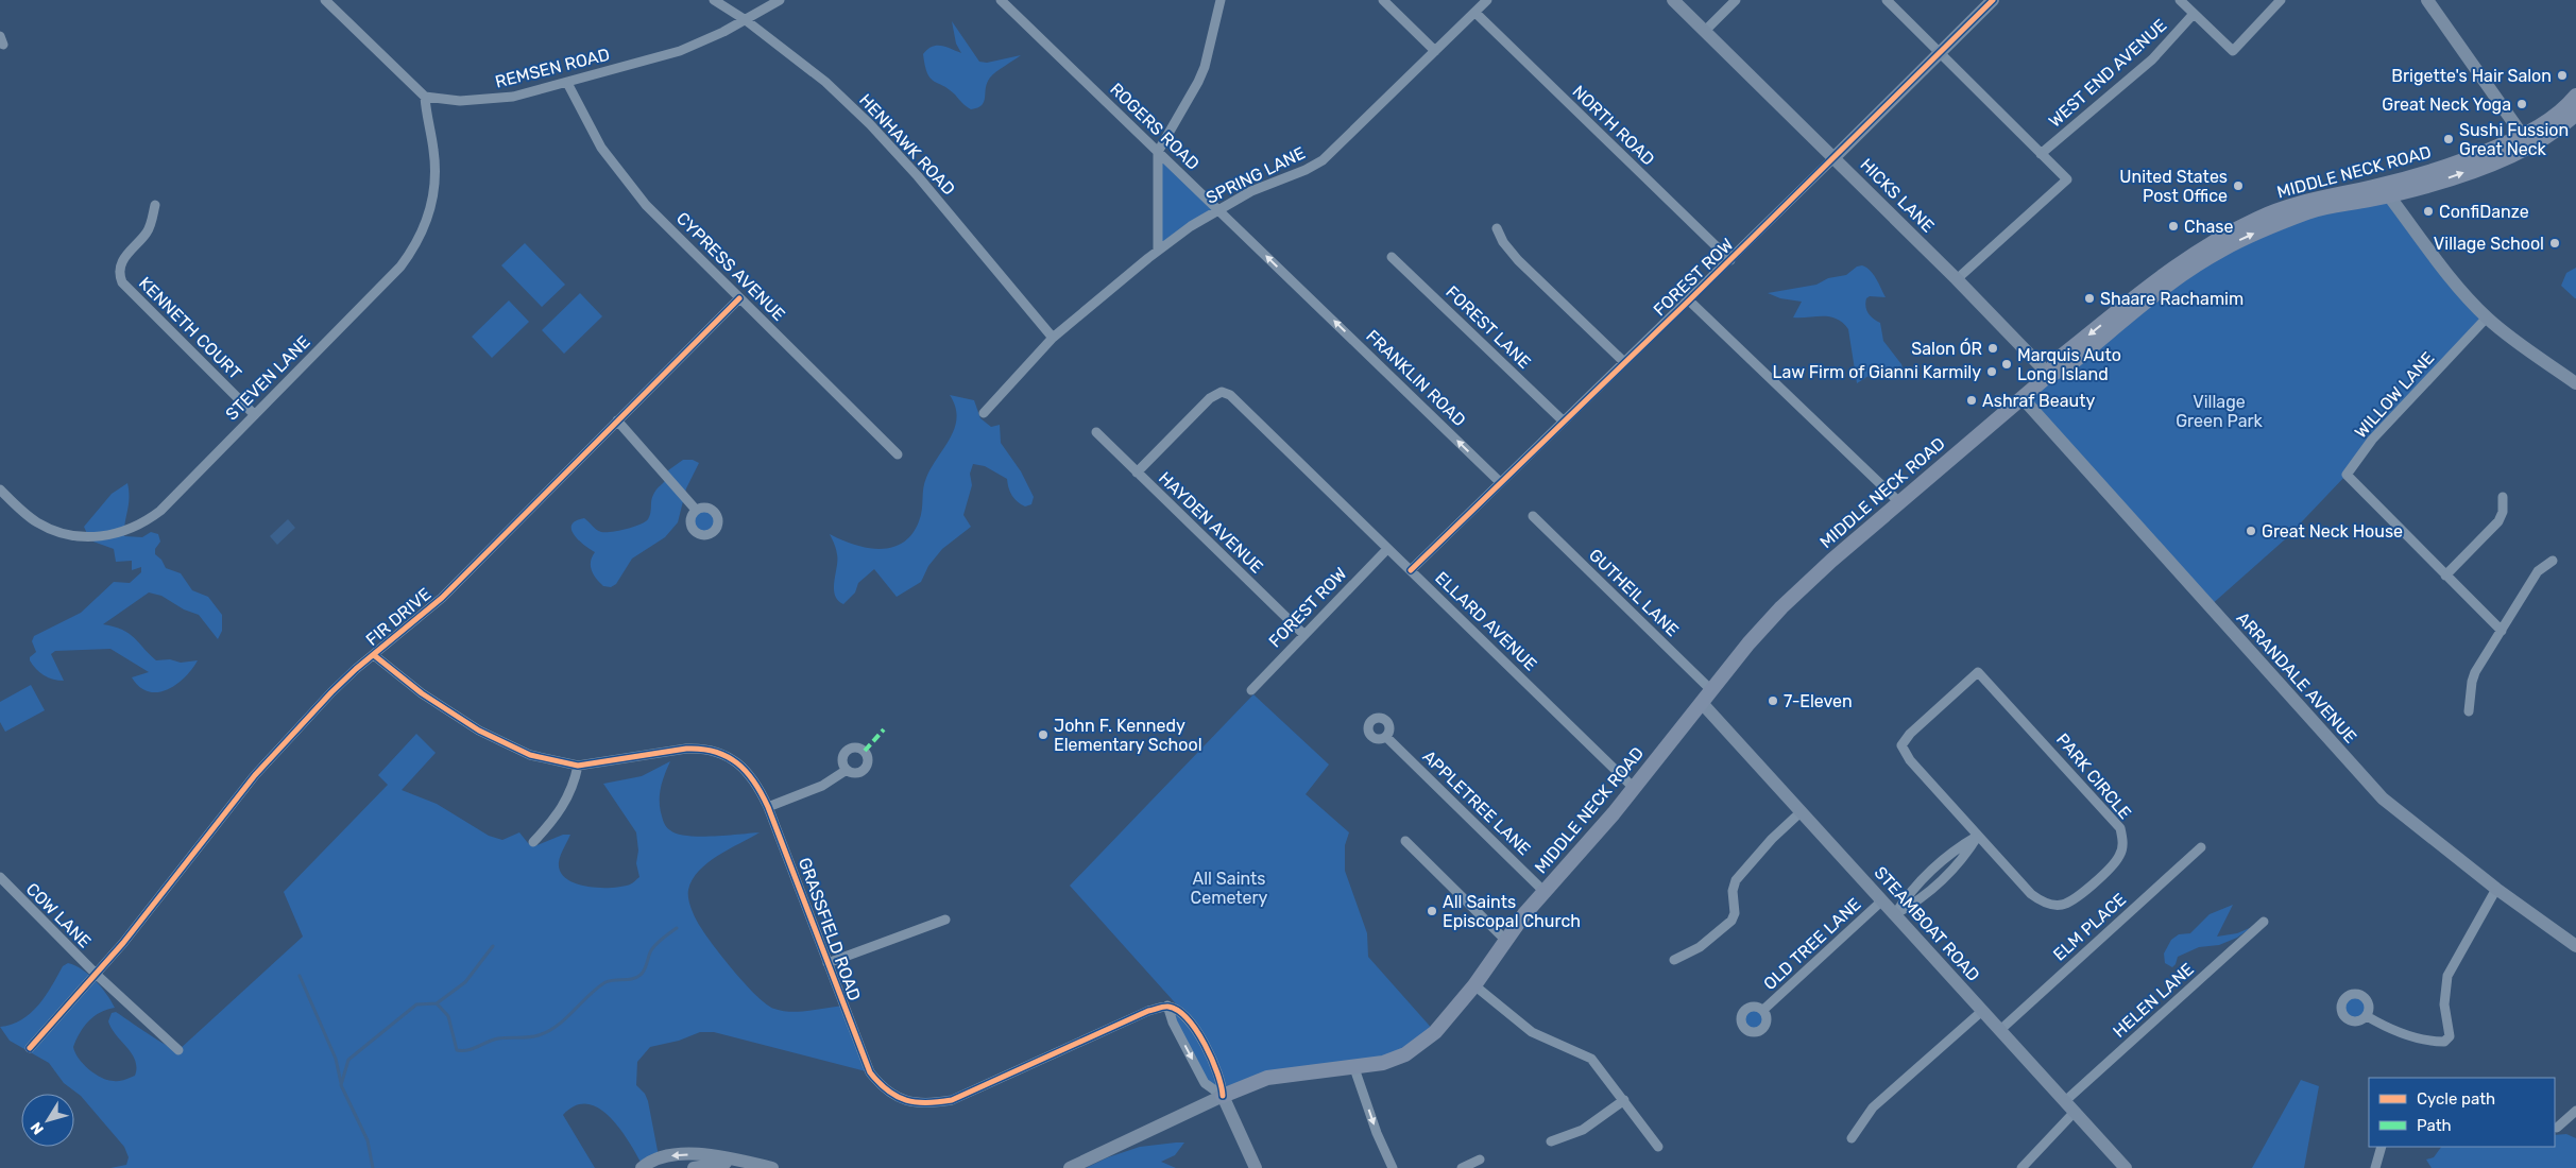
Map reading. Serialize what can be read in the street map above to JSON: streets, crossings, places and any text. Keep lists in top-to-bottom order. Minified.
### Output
{"streets":{"main road":["MIDDLE NECK ROAD"],"street":["REMSEN ROAD","WEST END AVENUE","NORTH ROAD","ROGERS ROAD","HENHAWK ROAD","SPRING LANE","HICKS LANE","CYPRESS AVENUE","FOREST ROW","FOREST LANE","KENNETH COURT","STEVEN LANE","FRANKLIN ROAD","WILLOW LANE","HAYDEN AVENUE","GUTHEIL LANE","FIR DRIVE","ELLARD AVENUE","ARRANDALE AVENUE","PARK CIRCLE","APPLETREE LANE","COW LANE","STEAMBOAT ROAD","ELM PLACE","GRASSFIELD ROAD","OLD TREE LANE","HELEN LANE"]},"crossings":[["REMSEN ROAD","HENHAWK ROAD"],["REMSEN ROAD","CYPRESS AVENUE"],["REMSEN ROAD","STEVEN LANE"],["NORTH ROAD","SPRING LANE"],["NORTH ROAD","FOREST ROW"],["ROGERS ROAD","SPRING LANE"],["ROGERS ROAD","FRANKLIN ROAD"],["HENHAWK ROAD","SPRING LANE"],["MIDDLE NECK ROAD","HICKS LANE"],["MIDDLE NECK ROAD","GUTHEIL LANE"],["MIDDLE NECK ROAD","ELLARD AVENUE"],["MIDDLE NECK ROAD","ARRANDALE AVENUE"],["MIDDLE NECK ROAD","APPLETREE LANE"],["MIDDLE NECK ROAD","STEAMBOAT ROAD"],["HICKS LANE","FOREST ROW"],["CYPRESS AVENUE","FIR DRIVE"],["FOREST ROW","FOREST LANE"],["FOREST ROW","FRANKLIN ROAD"],["FOREST ROW","HAYDEN AVENUE"],["FOREST ROW","ELLARD AVENUE"],["KENNETH COURT","STEVEN LANE"],["HAYDEN AVENUE","ELLARD AVENUE"],["FIR DRIVE","COW LANE"],["FIR DRIVE","GRASSFIELD ROAD"],["STEAMBOAT ROAD","ELM PLACE"],["STEAMBOAT ROAD","OLD TREE LANE"],["STEAMBOAT ROAD","HELEN LANE"]],"one_way":["FRANKLIN ROAD"],"parks":["Village Green Park","All Saints Cemetery"],"places":["Brigette's Hair Salon","Great Neck Yoga","Sushi Fussion Great Neck","United States Post Office","ConfiDanze","Chase","Village School","Shaare Rachamim","Salon ÓR","Marquis Auto Long Island","Law Firm of Gianni Karmily","Ashraf Beauty","Great Neck House","7-Eleven","John F. Kennedy Elementary School","All Saints Episcopal Church"],"legend":["Cycle path","Path"],"north":"bottom left"}
